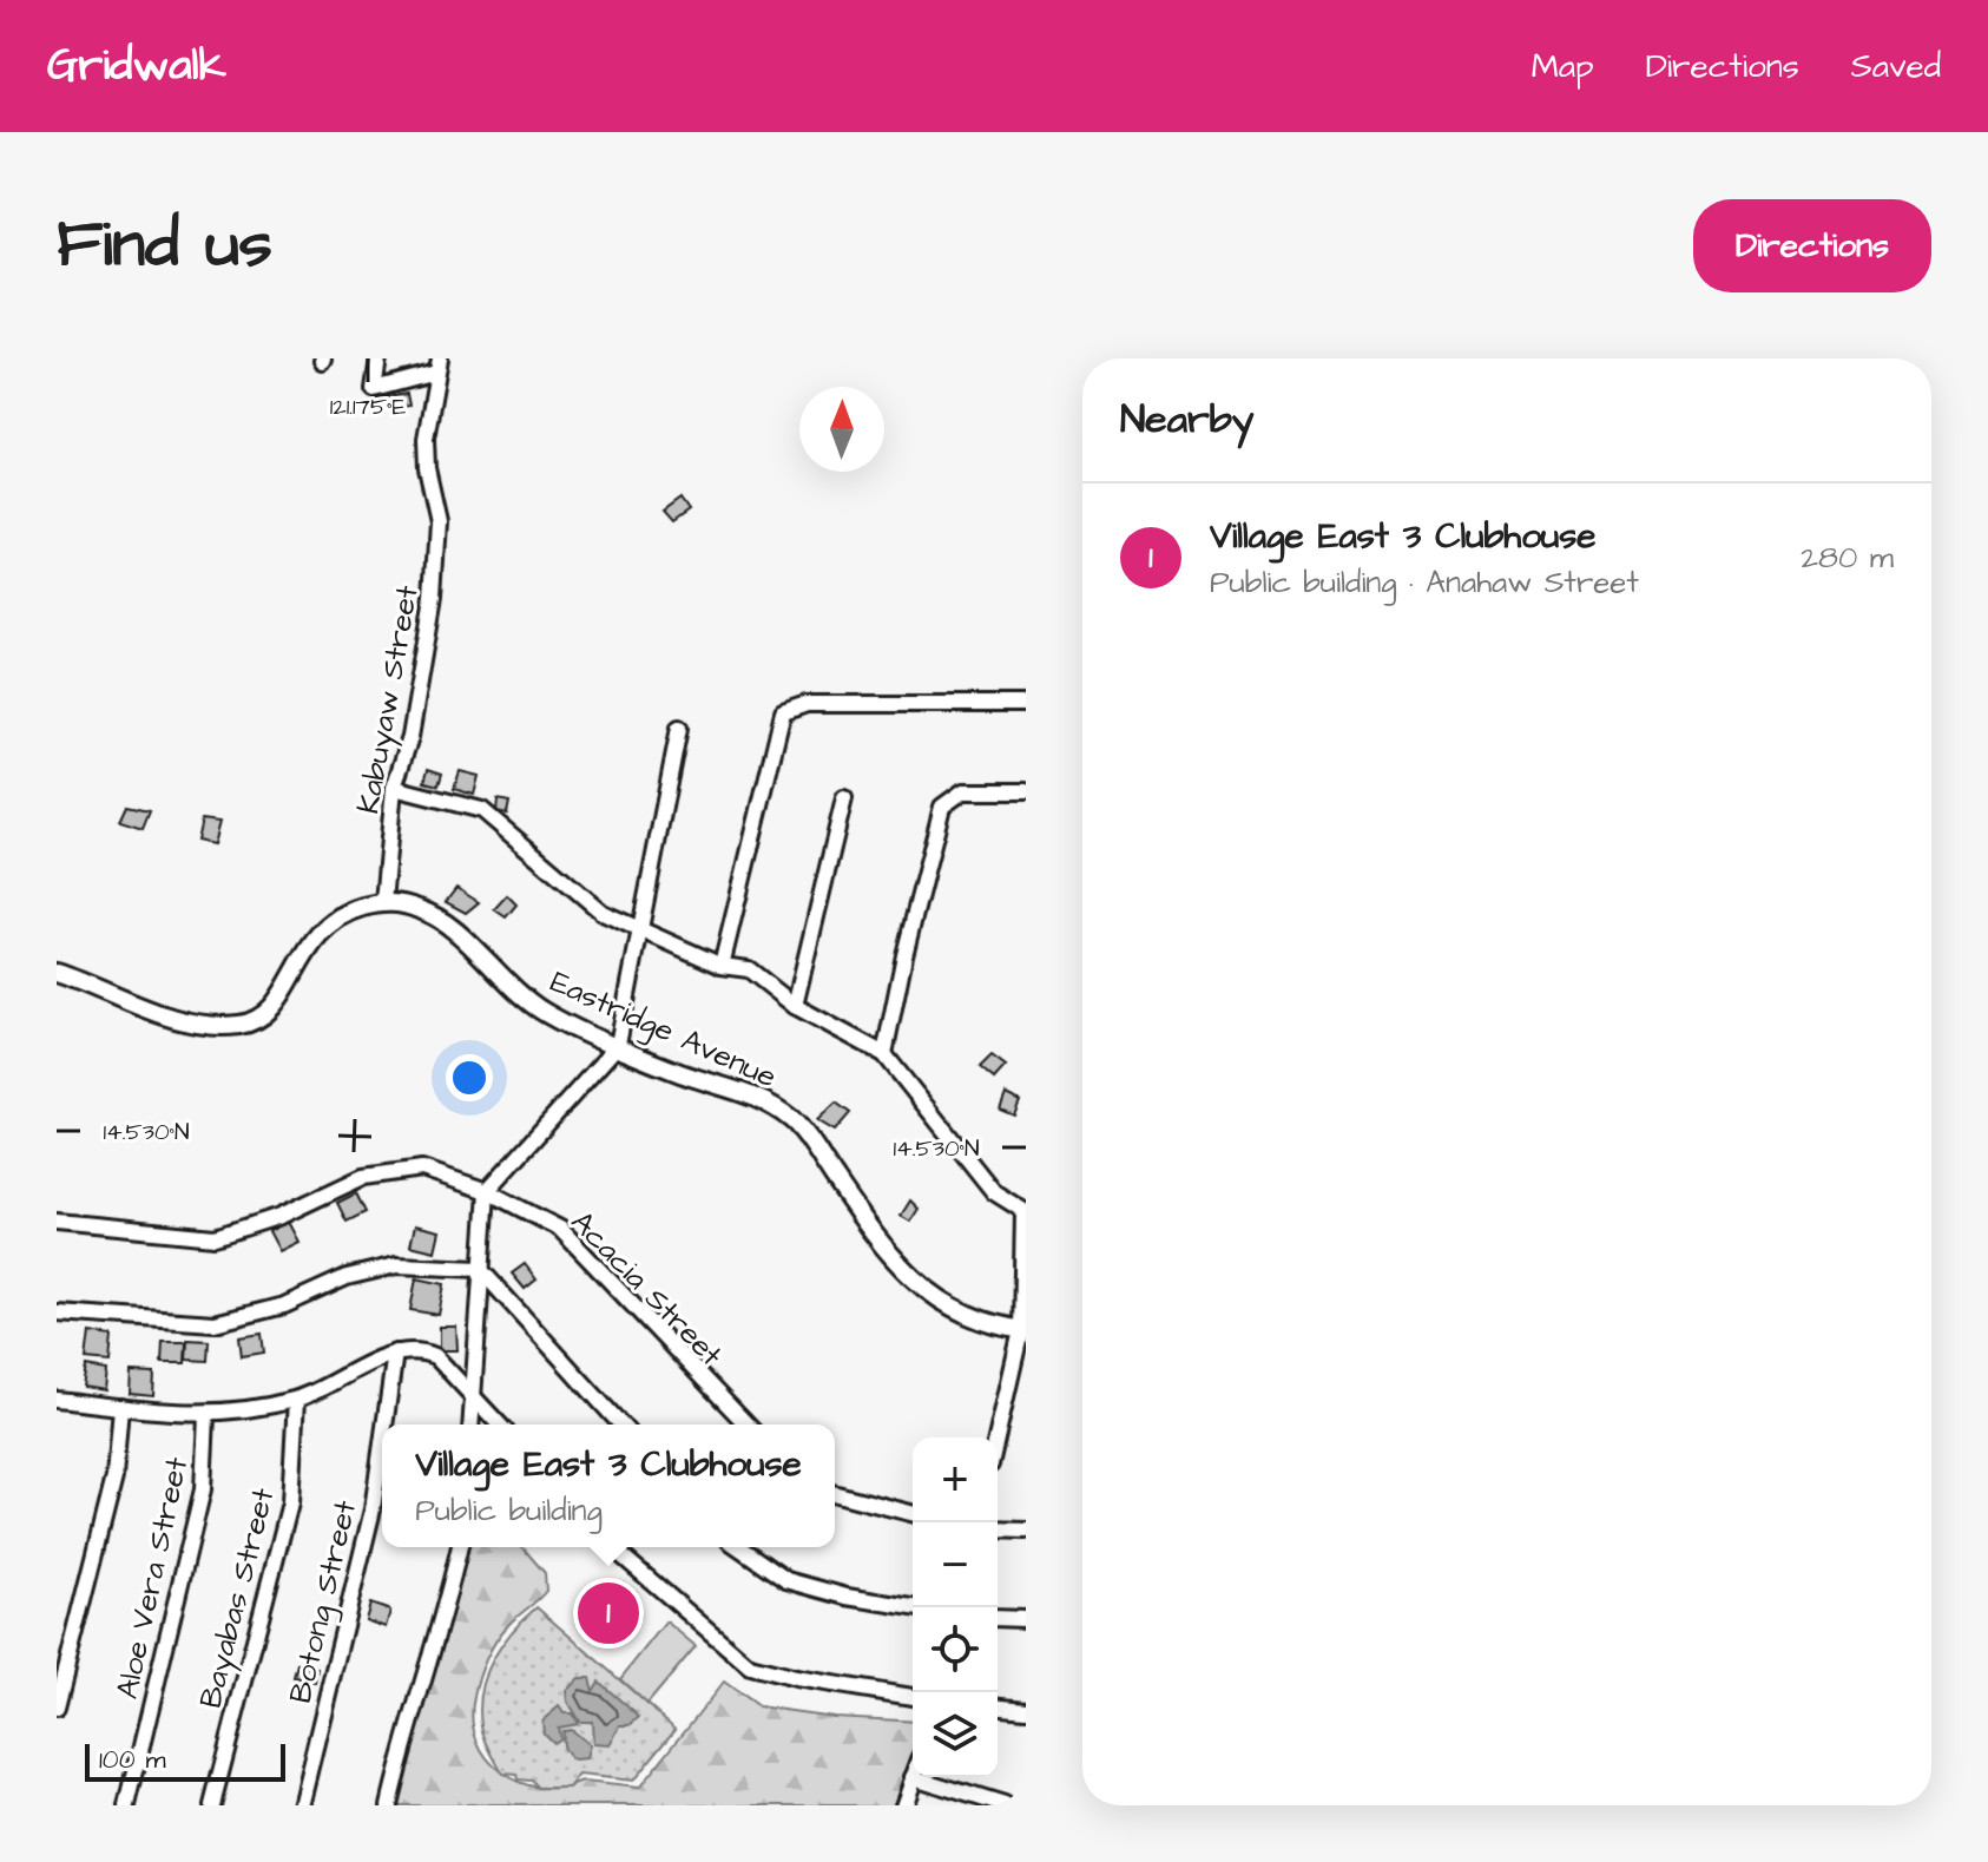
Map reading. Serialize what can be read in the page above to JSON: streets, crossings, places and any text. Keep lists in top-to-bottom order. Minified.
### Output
{"streets":{"street":["Kabuyaw Street","Eastridge Avenue","Acacia Street","Aloe Vera Street","Bayabas Street","Botong Street"]},"crossings":[["Kabuyaw Street","Eastridge Avenue"]],"scale_bar":"100 m","north":"top","page":{"header":"Gridwalk","nav":["Map","Directions","Saved"],"title":"Find us","buttons":"Directions","heading":"Nearby","list":[{"mark":"1","name":"Village East 3 Clubhouse","note":"Public building · Anahaw Street","value":"280 m"}],"popup":["Village East 3 Clubhouse","Public building"],"map_buttons":["+","−"],"pins":"1","scale":"100 m"},"coordinates":["121.175°E","14.530°N"]}
